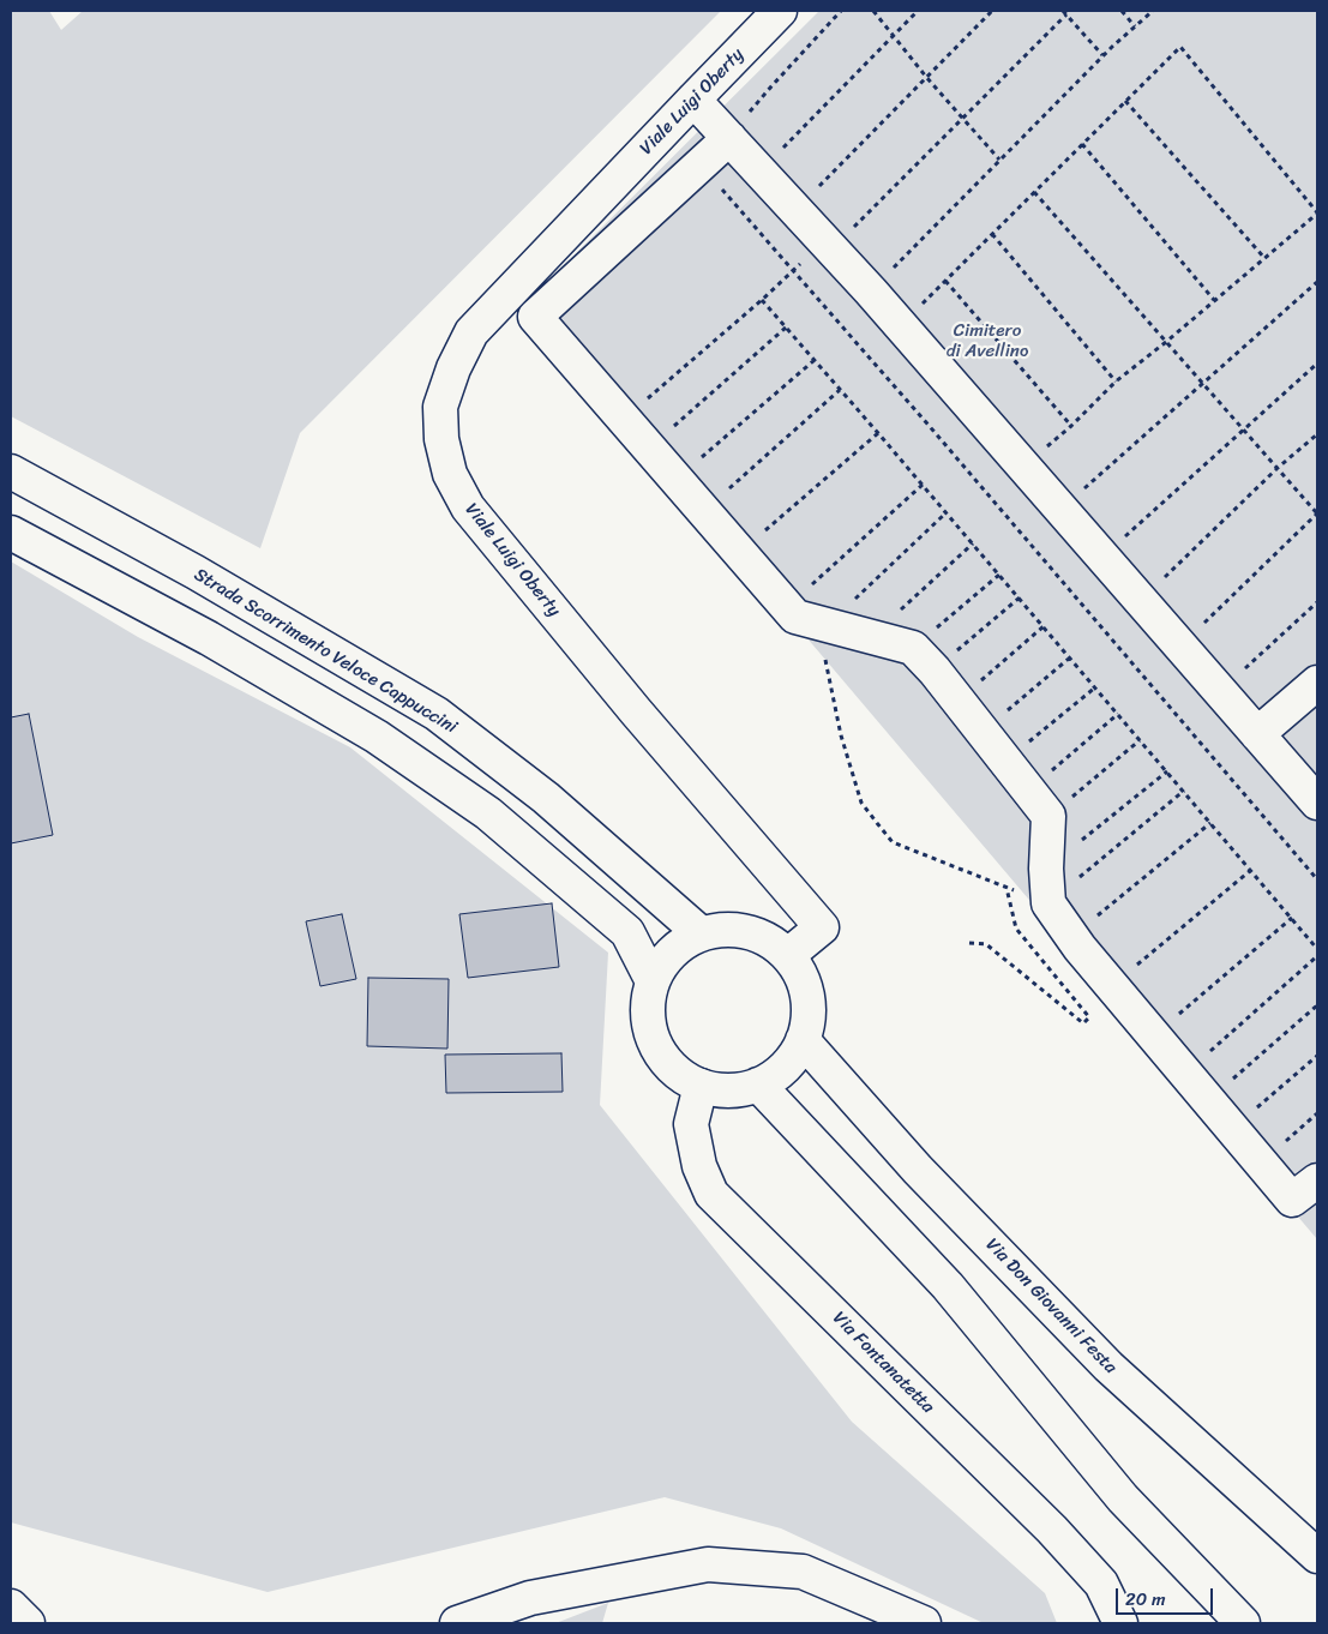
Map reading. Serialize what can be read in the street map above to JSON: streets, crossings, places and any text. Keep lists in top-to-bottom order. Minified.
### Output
{"streets":{"street":["Viale Luigi Oberty","Strada Scorrimento Veloce Cappuccini","Via Don Giovanni Festa","Via Fontanatetta"]},"crossings":[["Viale Luigi Oberty","Strada Scorrimento Veloce Cappuccini"],["Viale Luigi Oberty","Via Don Giovanni Festa"],["Viale Luigi Oberty","Via Fontanatetta"],["Strada Scorrimento Veloce Cappuccini","Via Don Giovanni Festa"],["Strada Scorrimento Veloce Cappuccini","Via Fontanatetta"],["Via Don Giovanni Festa","Via Fontanatetta"]],"parks":["Cimitero di Avellino"],"scale_bar":"20 m"}
